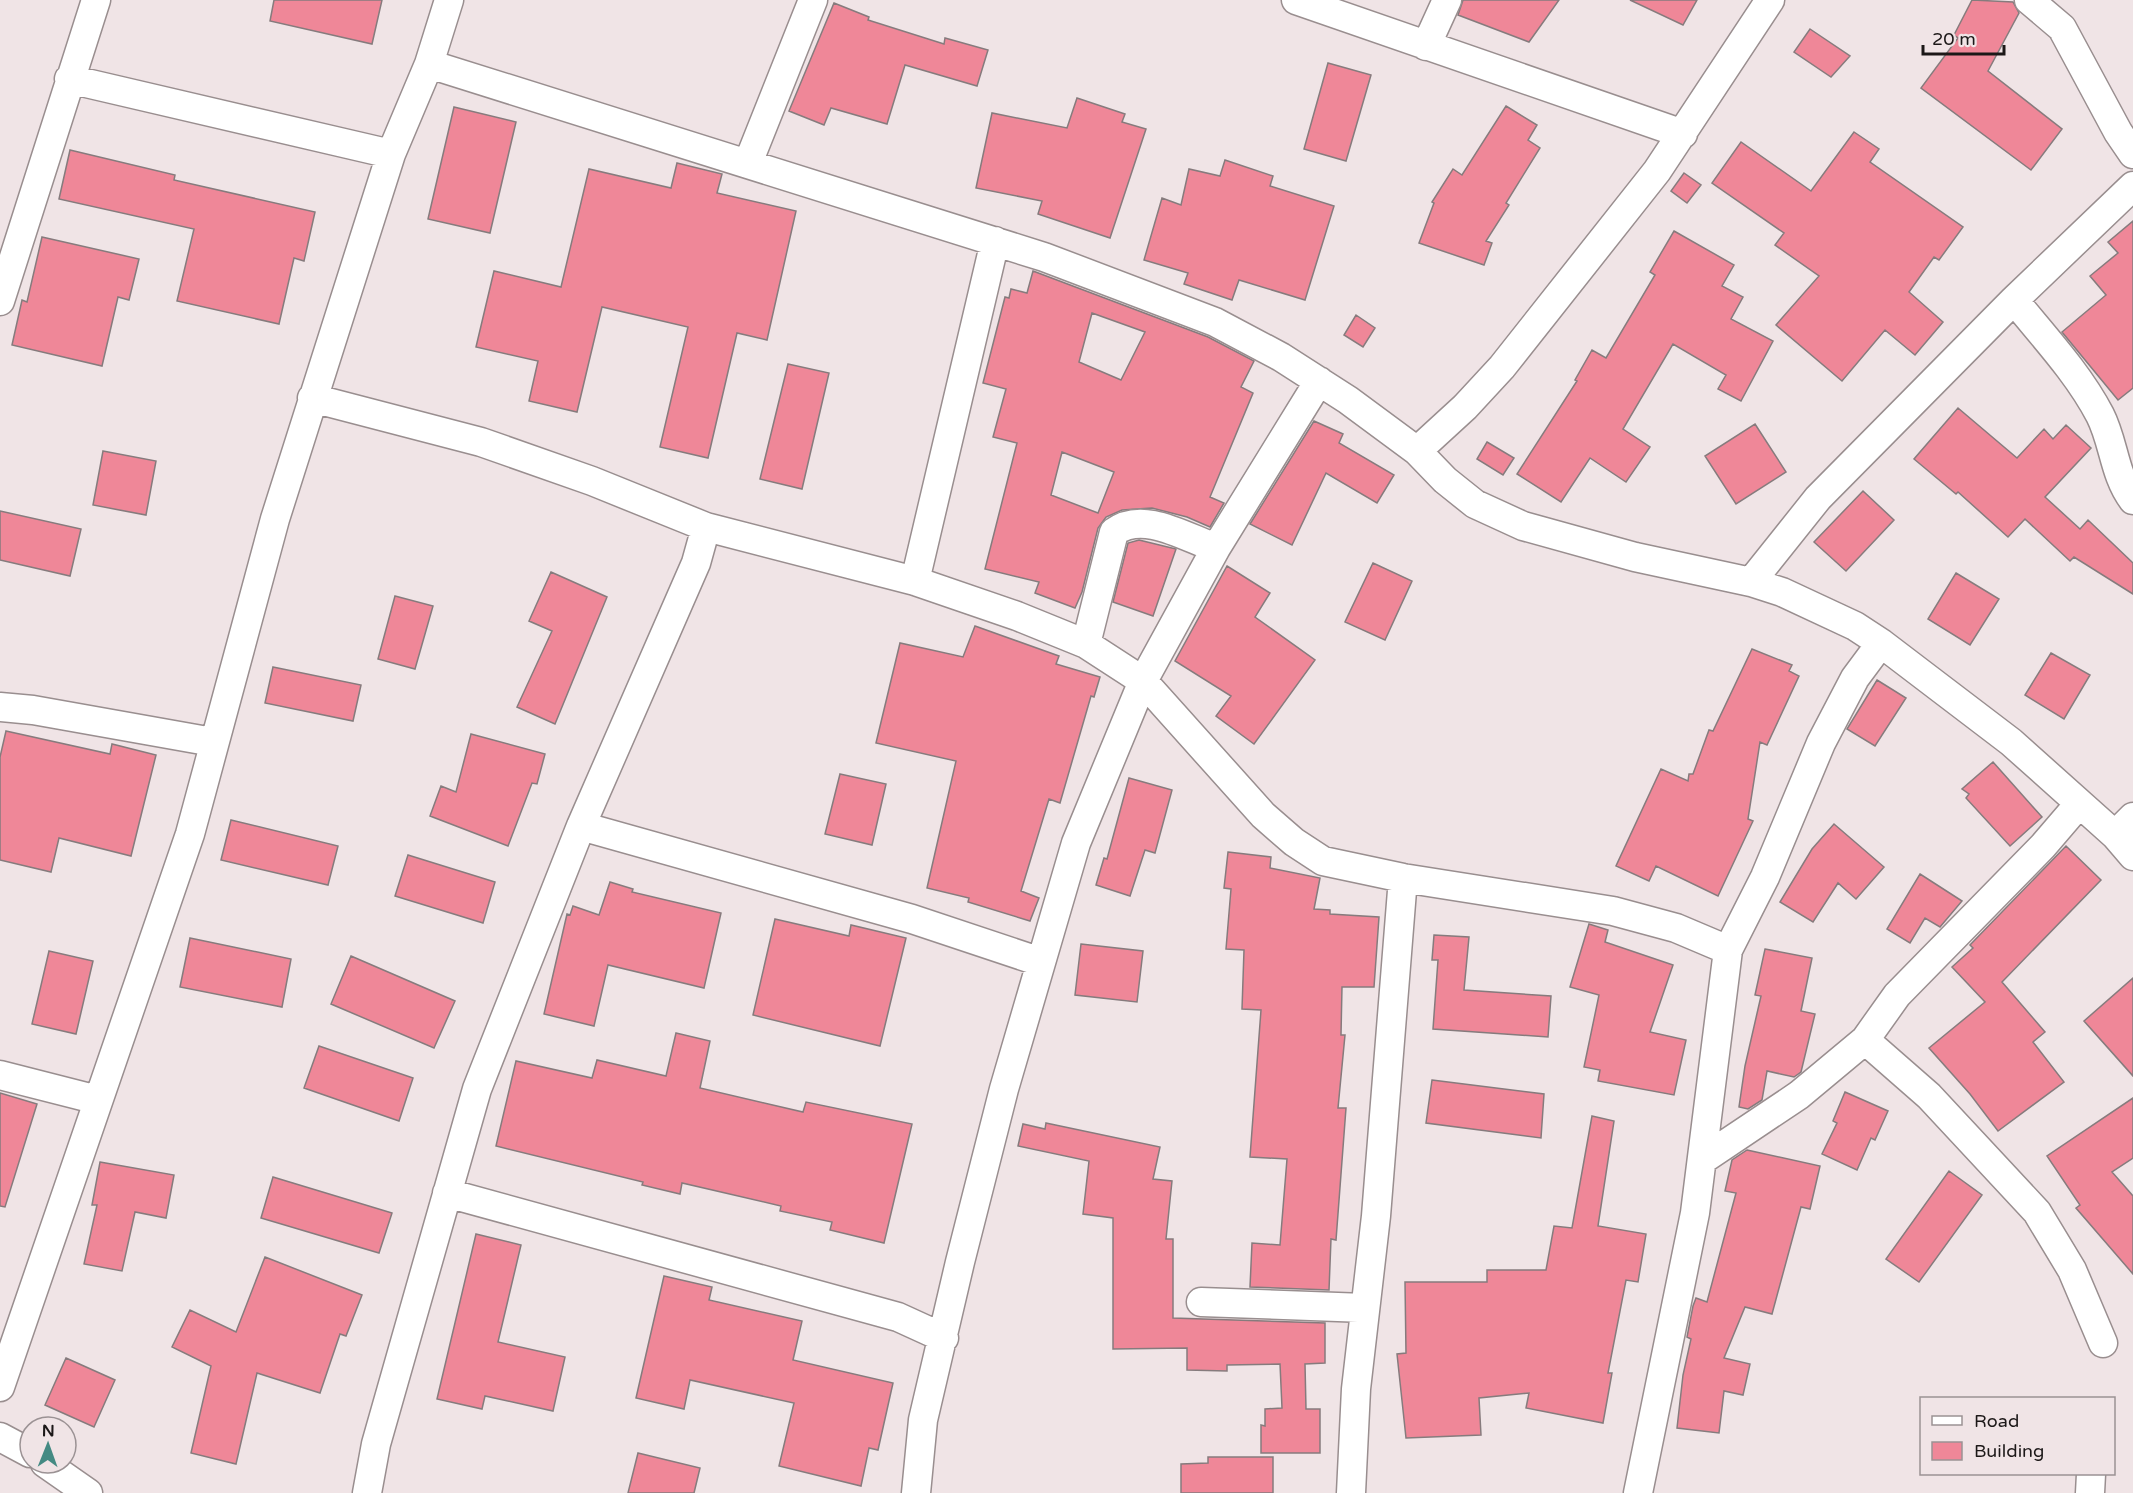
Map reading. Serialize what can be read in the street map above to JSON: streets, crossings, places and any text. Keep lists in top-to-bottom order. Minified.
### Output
{"legend":["Road","Building"],"scale_bar":"20 m","north":"top"}
